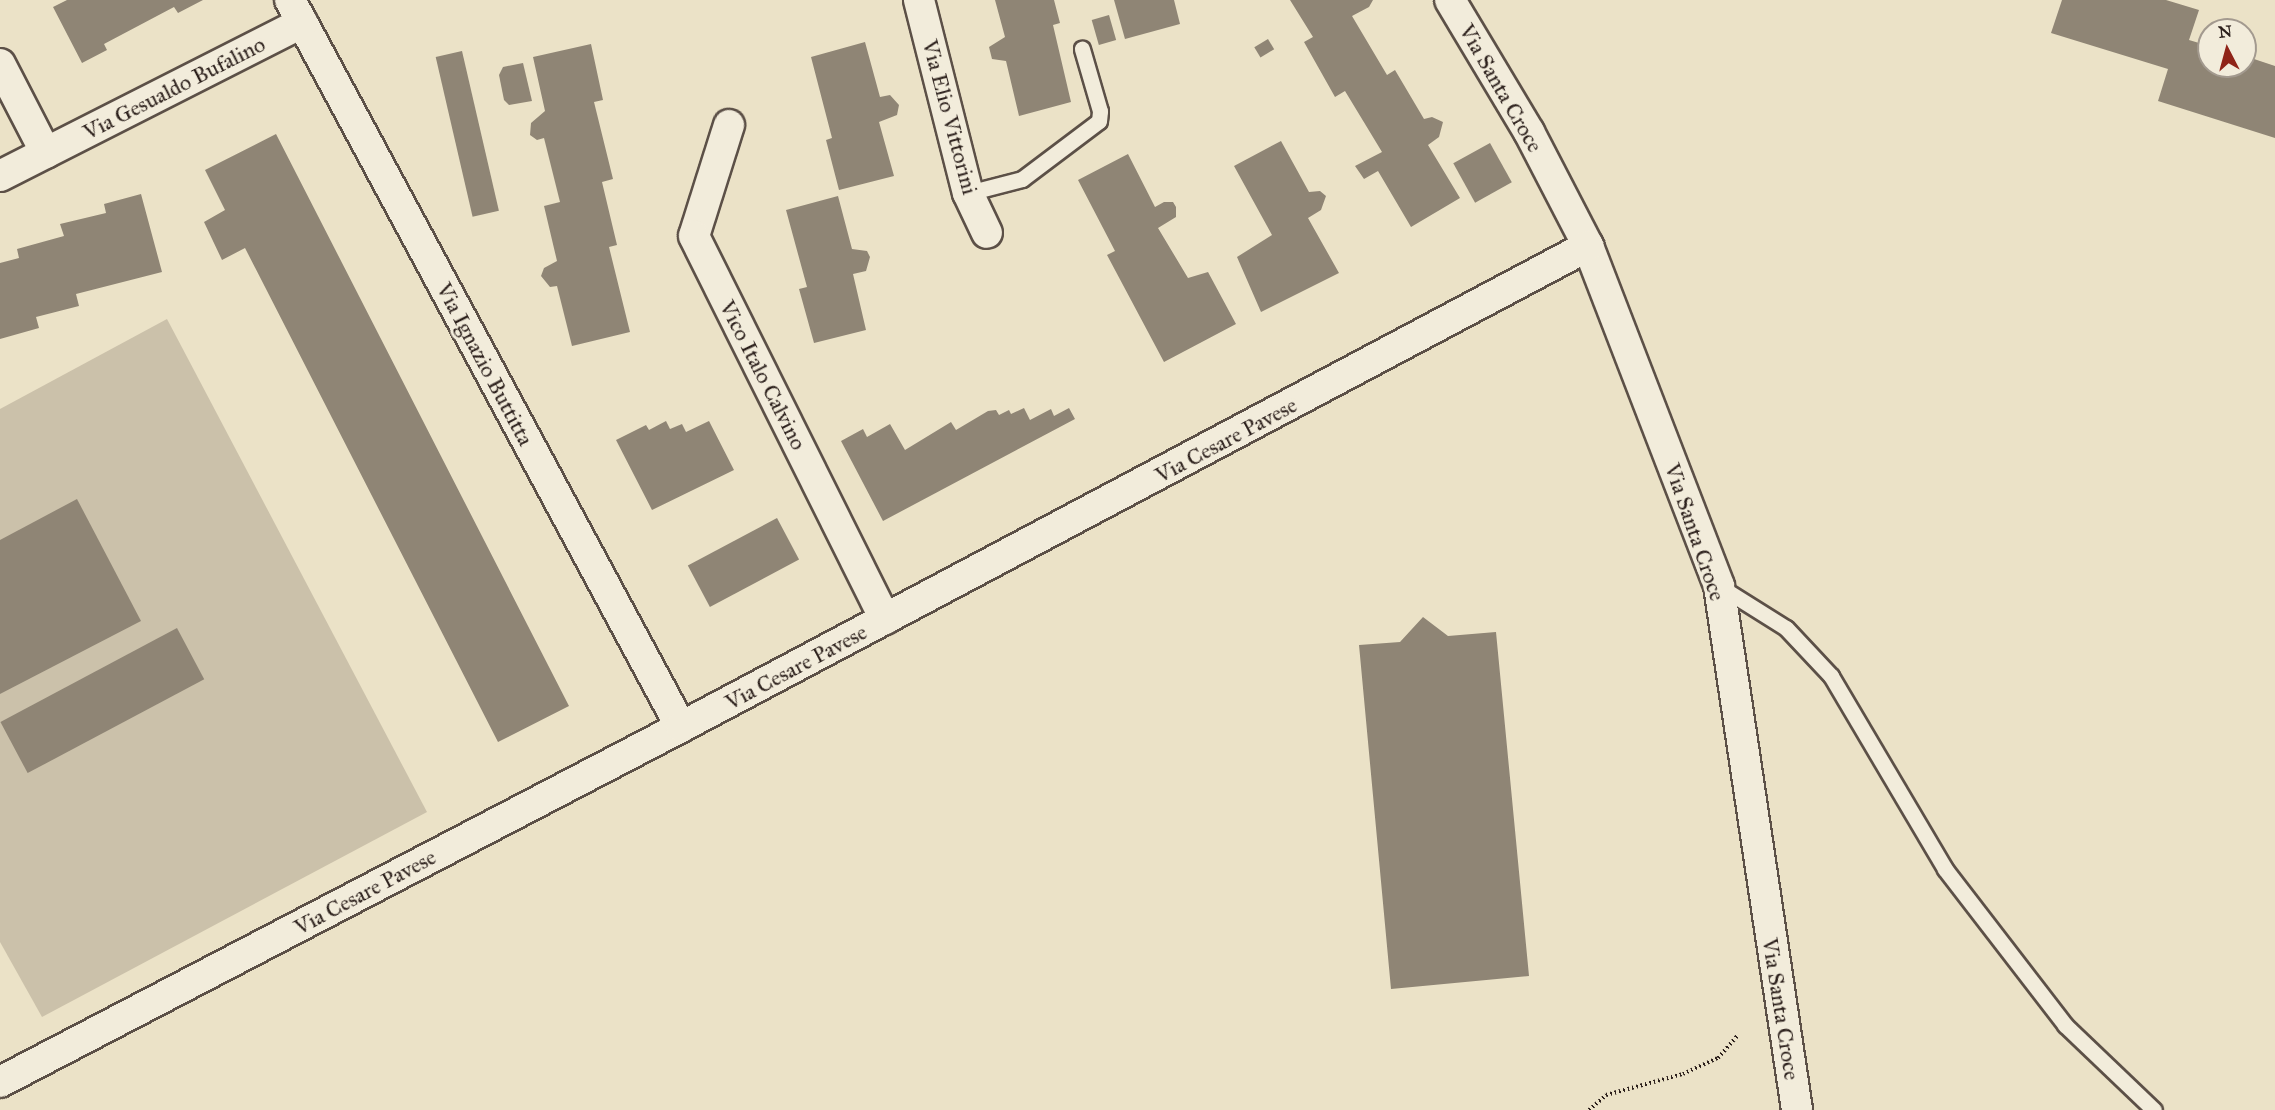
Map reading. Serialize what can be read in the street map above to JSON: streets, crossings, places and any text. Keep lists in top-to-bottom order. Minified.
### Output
{"streets":{"street":["Via Gesualdo Bufalino","Via Santa Croce","Via Elio Vittorini","Via Ignazio Buttitta","Vico Italo Calvino","Via Cesare Pavese"]},"crossings":[["Via Gesualdo Bufalino","Via Ignazio Buttitta"],["Via Santa Croce","Via Cesare Pavese"],["Via Ignazio Buttitta","Via Cesare Pavese"],["Vico Italo Calvino","Via Cesare Pavese"]],"north":"top"}
